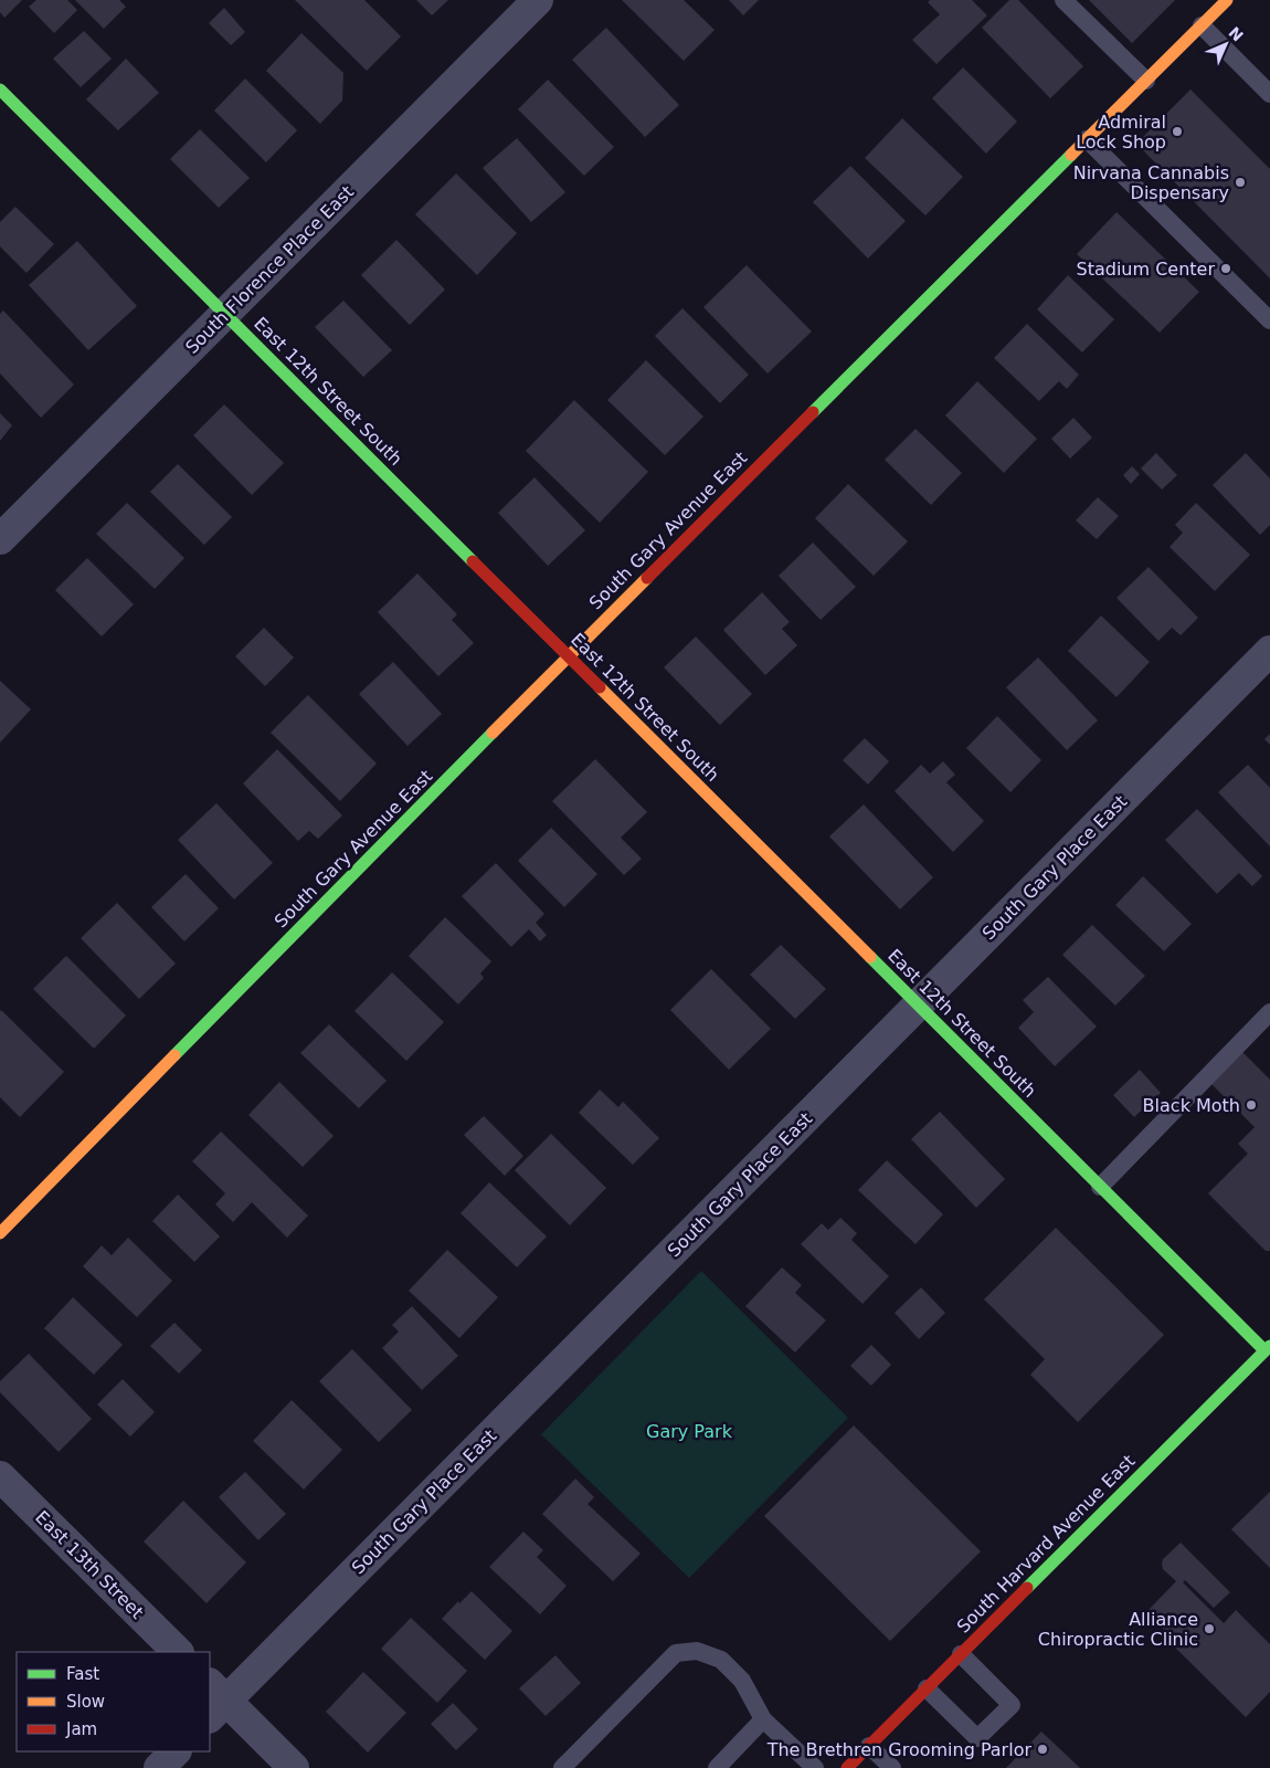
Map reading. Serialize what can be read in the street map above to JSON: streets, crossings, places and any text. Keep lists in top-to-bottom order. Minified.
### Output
{"streets":{"street":["South Florence Place East","East 12th Street South","South Gary Avenue East","South Gary Place East","South Harvard Avenue East","East 13th Street"]},"crossings":[["South Florence Place East","East 12th Street South"],["East 12th Street South","South Gary Avenue East"],["East 12th Street South","South Gary Place East"],["East 12th Street South","South Harvard Avenue East"]],"parks":["Gary Park"],"places":["Admiral Lock Shop","Nirvana Cannabis Dispensary","Stadium Center","Black Moth","Alliance Chiropractic Clinic","The Brethren Grooming Parlor"],"legend":["Fast","Slow","Jam"],"north":"top right"}
